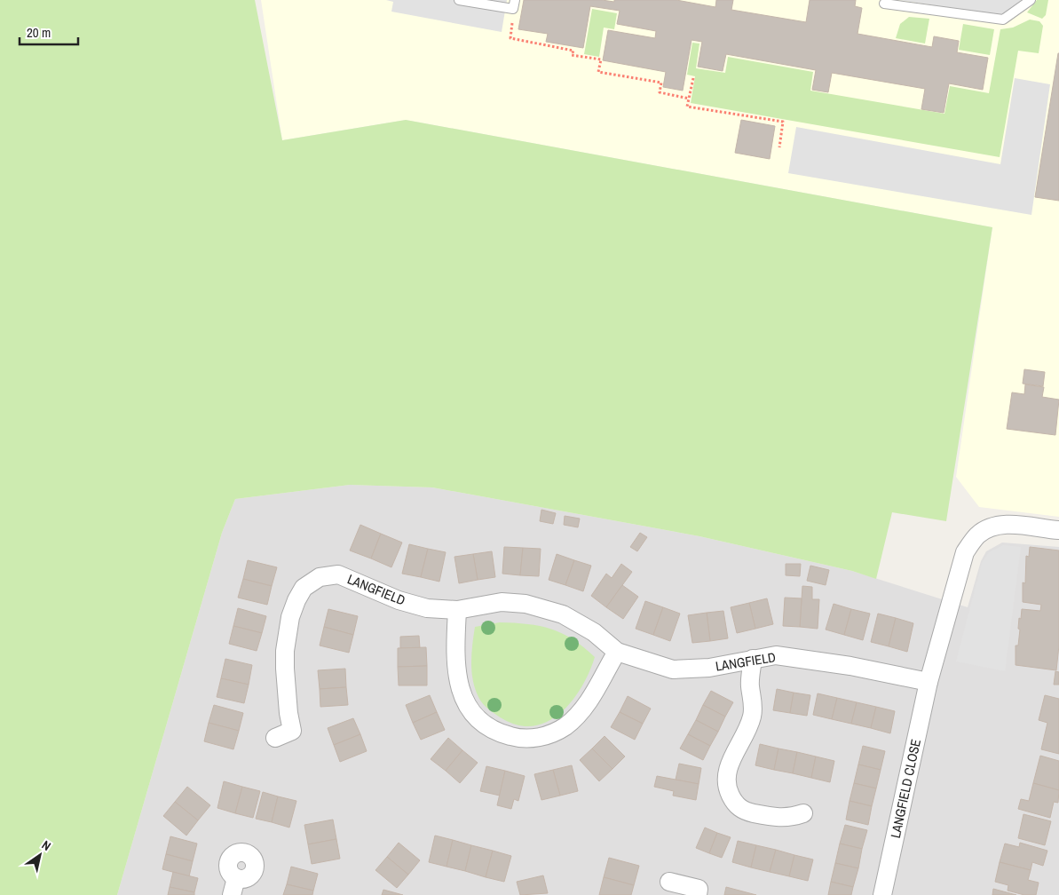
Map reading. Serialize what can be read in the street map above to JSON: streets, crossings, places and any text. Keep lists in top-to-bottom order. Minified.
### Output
{"streets":{"street":["LANGFIELD","LANGFIELD CLOSE"]},"crossings":[["LANGFIELD","LANGFIELD CLOSE"]],"scale_bar":"20 m","north":"top right"}
